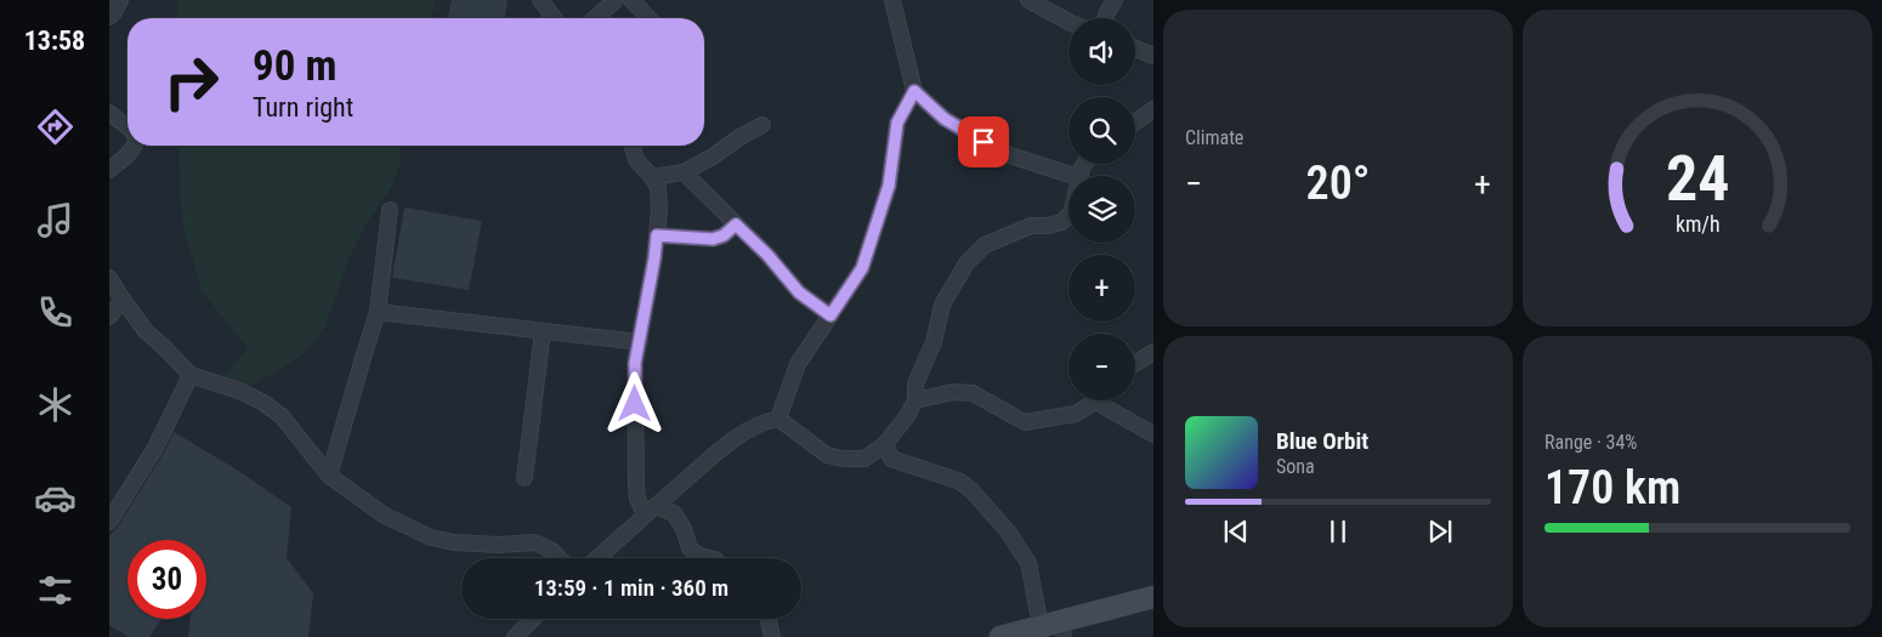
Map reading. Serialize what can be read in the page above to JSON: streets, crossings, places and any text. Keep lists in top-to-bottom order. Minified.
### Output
{"page":{"tabs":"13:58","tile":["Climate",["Range · 34%","170 km"]],"map_buttons":["+","−"],"turn":["90 m","Turn right"],"heat":["−","20°","+"],"song":["Blue Orbit","Sona"],"limit":"30","trip":"13:59 · 1 min · 360 m","gauge":["24","km/h"]}}
